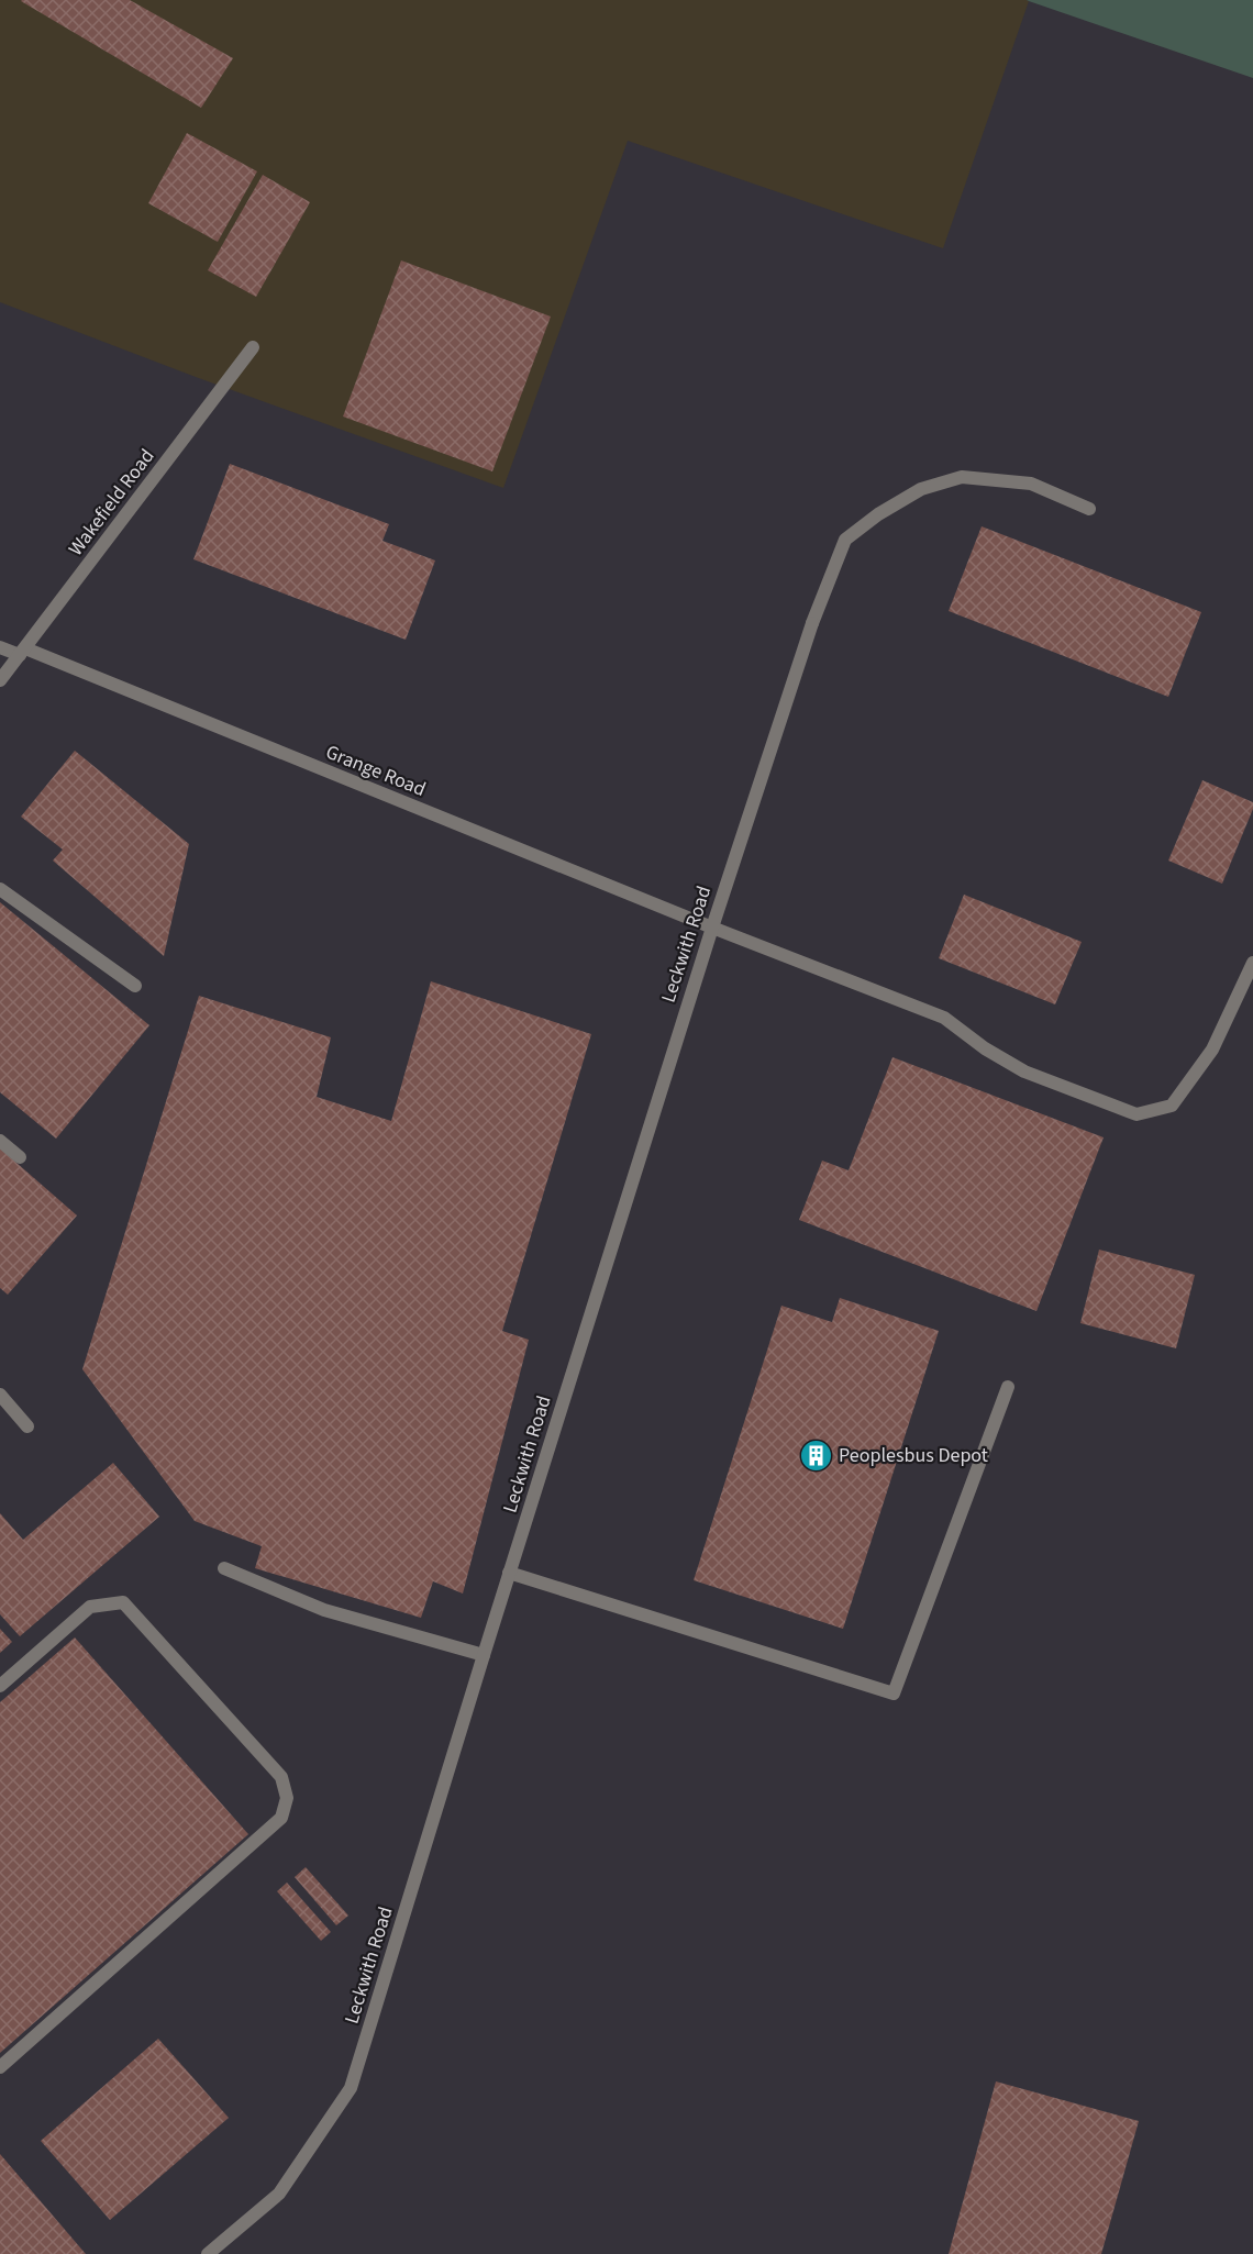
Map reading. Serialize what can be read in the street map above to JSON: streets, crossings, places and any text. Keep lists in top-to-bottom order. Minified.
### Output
{"streets":{"street":["Wakefield Road","Grange Road","Leckwith Road"]},"crossings":[["Wakefield Road","Grange Road"],["Grange Road","Leckwith Road"]],"places":{"building":["Peoplesbus Depot"]}}
